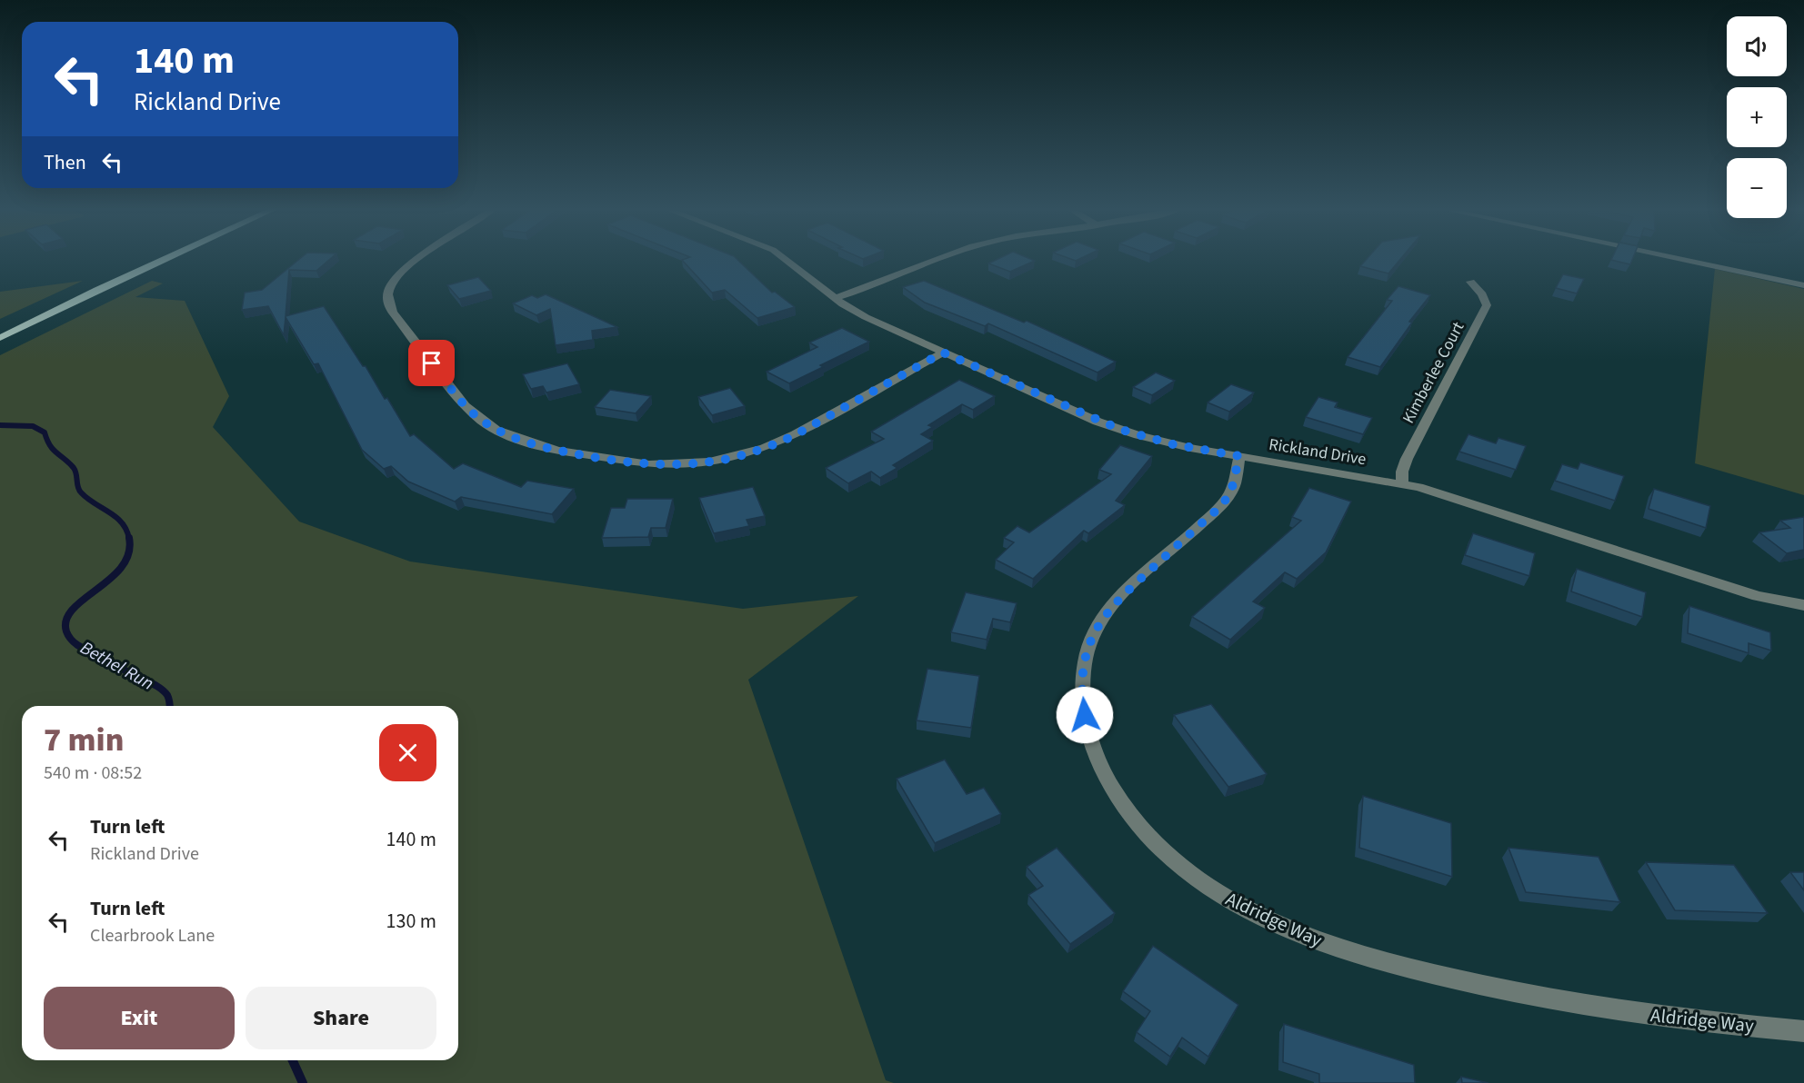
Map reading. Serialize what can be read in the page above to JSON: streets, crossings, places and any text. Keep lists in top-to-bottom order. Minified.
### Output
{"streets":{"street":["Kimberlee Court","Rickland Drive","Aldridge Way"]},"crossings":[["Kimberlee Court","Rickland Drive"],["Rickland Drive","Aldridge Way"]],"water":["Bethel Run"],"page":{"map_buttons":["+","−"],"turn":["140 m","Rickland Drive"],"then":"Then","heading":["7 min","540 m · 08:52"],"list":[{"name":"Turn left","note":"Rickland Drive","value":"140 m"},{"name":"Turn left","note":"Clearbrook Lane","value":"130 m"}],"buttons":["Exit","Share"]}}
